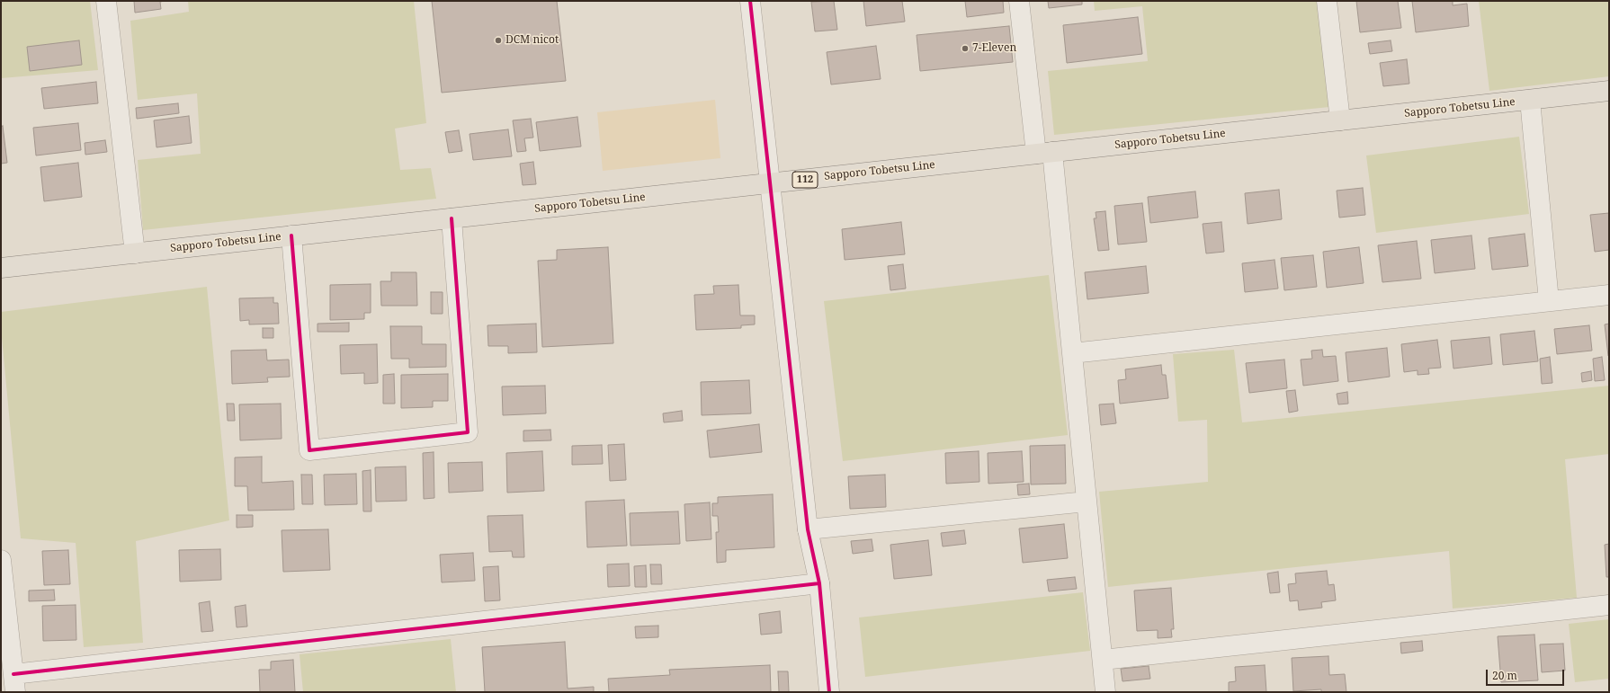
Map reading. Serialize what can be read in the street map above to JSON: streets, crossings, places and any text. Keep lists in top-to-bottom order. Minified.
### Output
{"streets":{"main road":["Sapporo Tobetsu Line","112"]},"places":["DCM nicot","7-Eleven"],"scale_bar":"20 m"}
